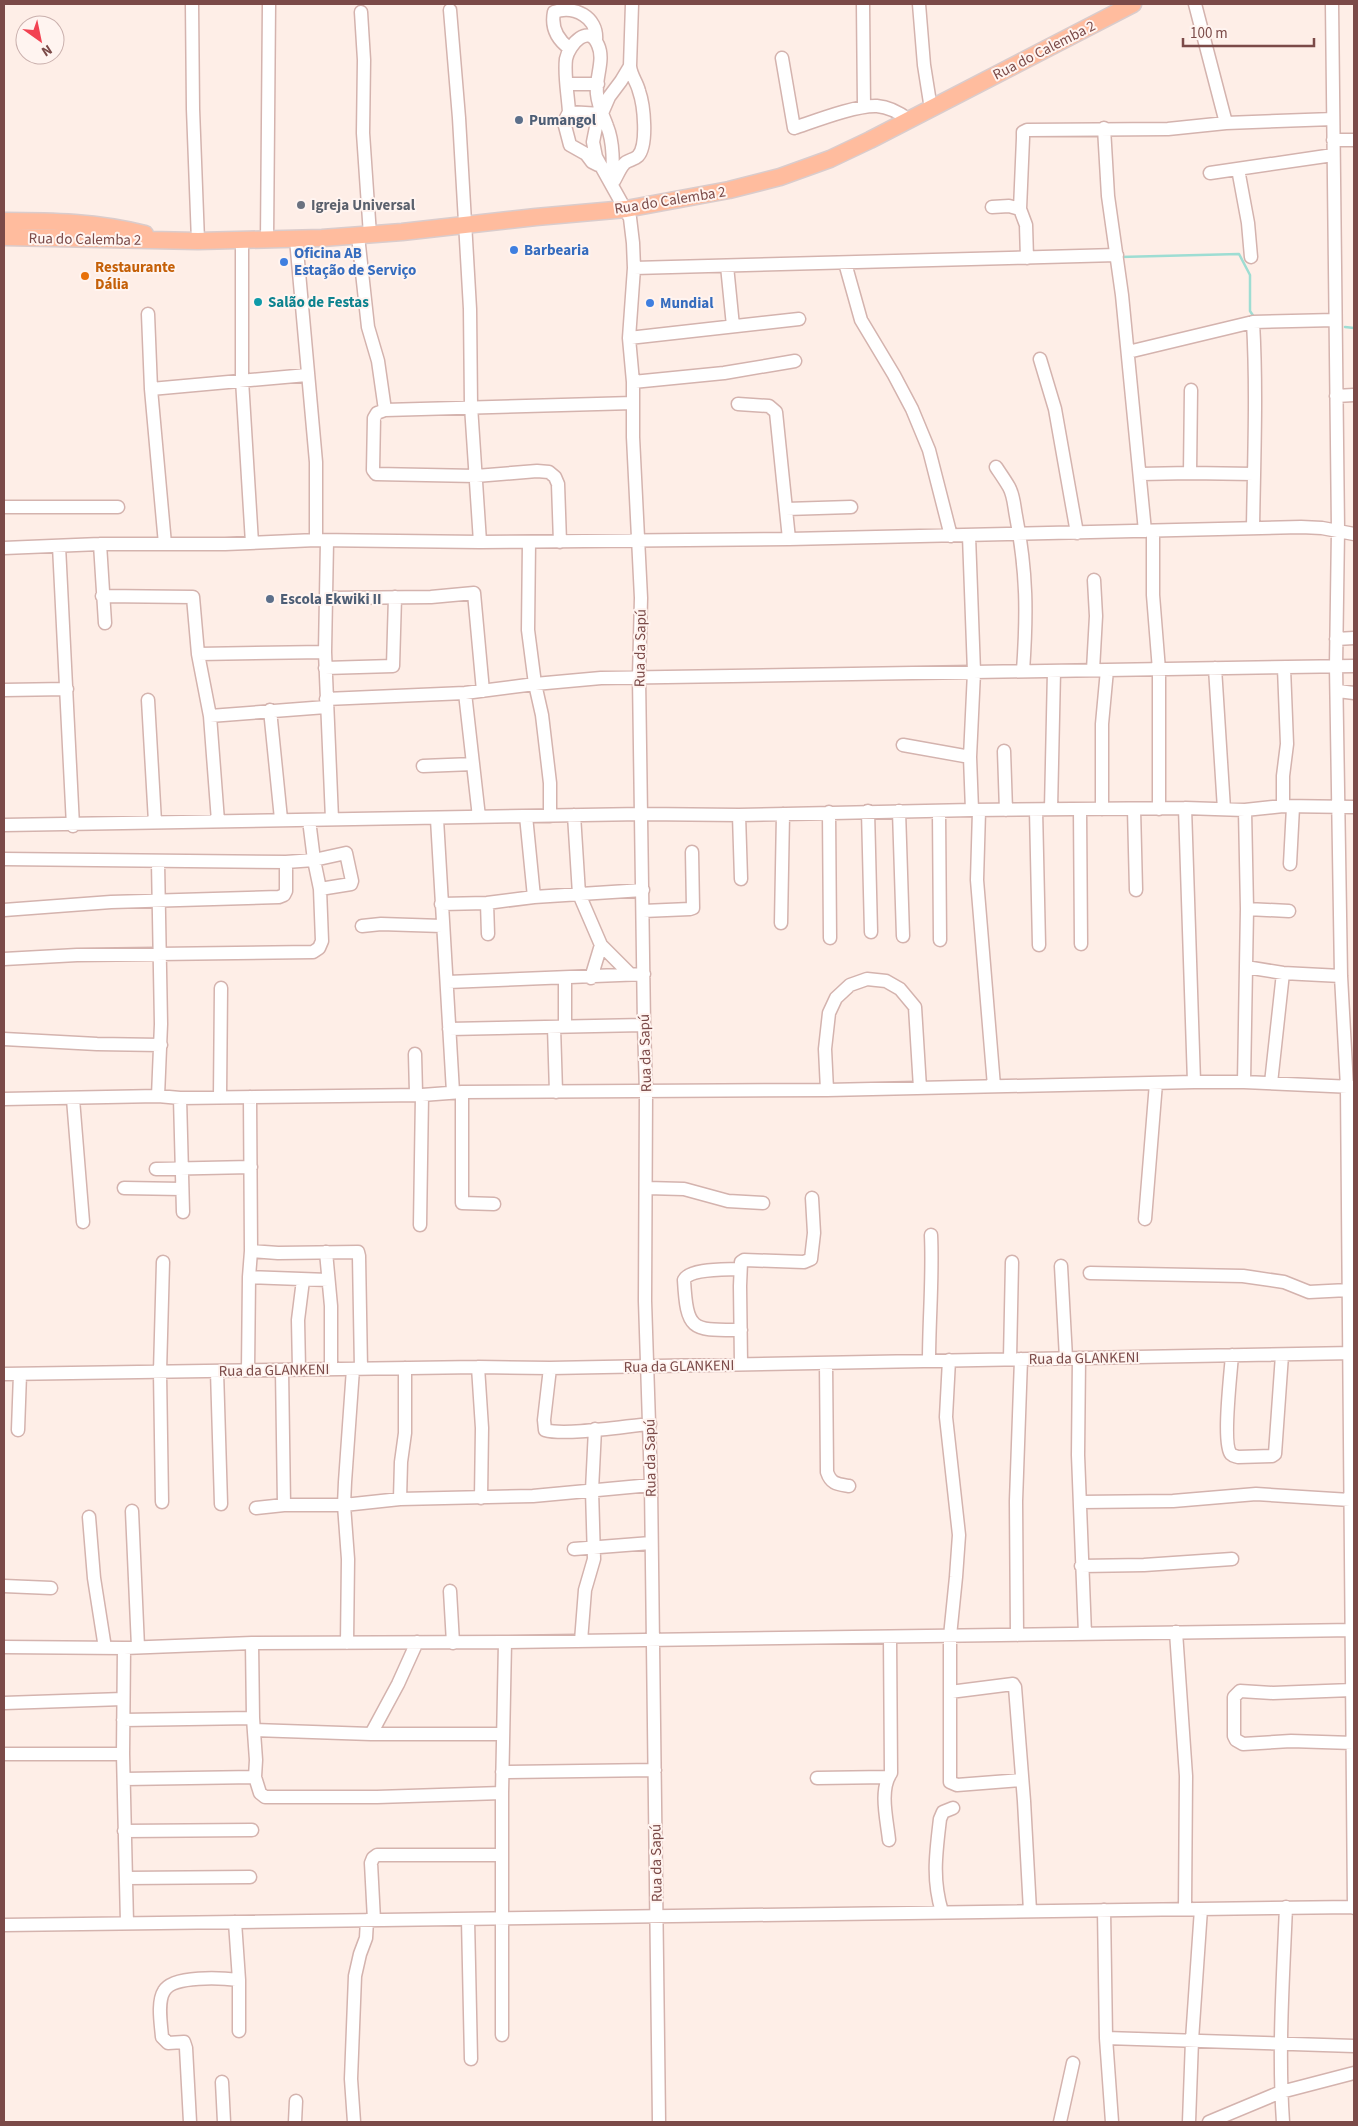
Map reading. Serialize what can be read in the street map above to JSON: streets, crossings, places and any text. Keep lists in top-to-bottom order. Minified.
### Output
{"streets":{"main road":["Rua do Calemba 2"],"street":["Rua da Sapú","Rua da GLANKENI"]},"crossings":[["Rua do Calemba 2","Rua da Sapú"],["Rua da Sapú","Rua da GLANKENI"]],"places":["Pumangol","Igreja Universal","Barbearia","Oficina AB Estação de Serviço","Restaurante Dália","Salão de Festas","Mundial","Escola Ekwiki II"],"scale_bar":"100 m","north":"bottom right"}
